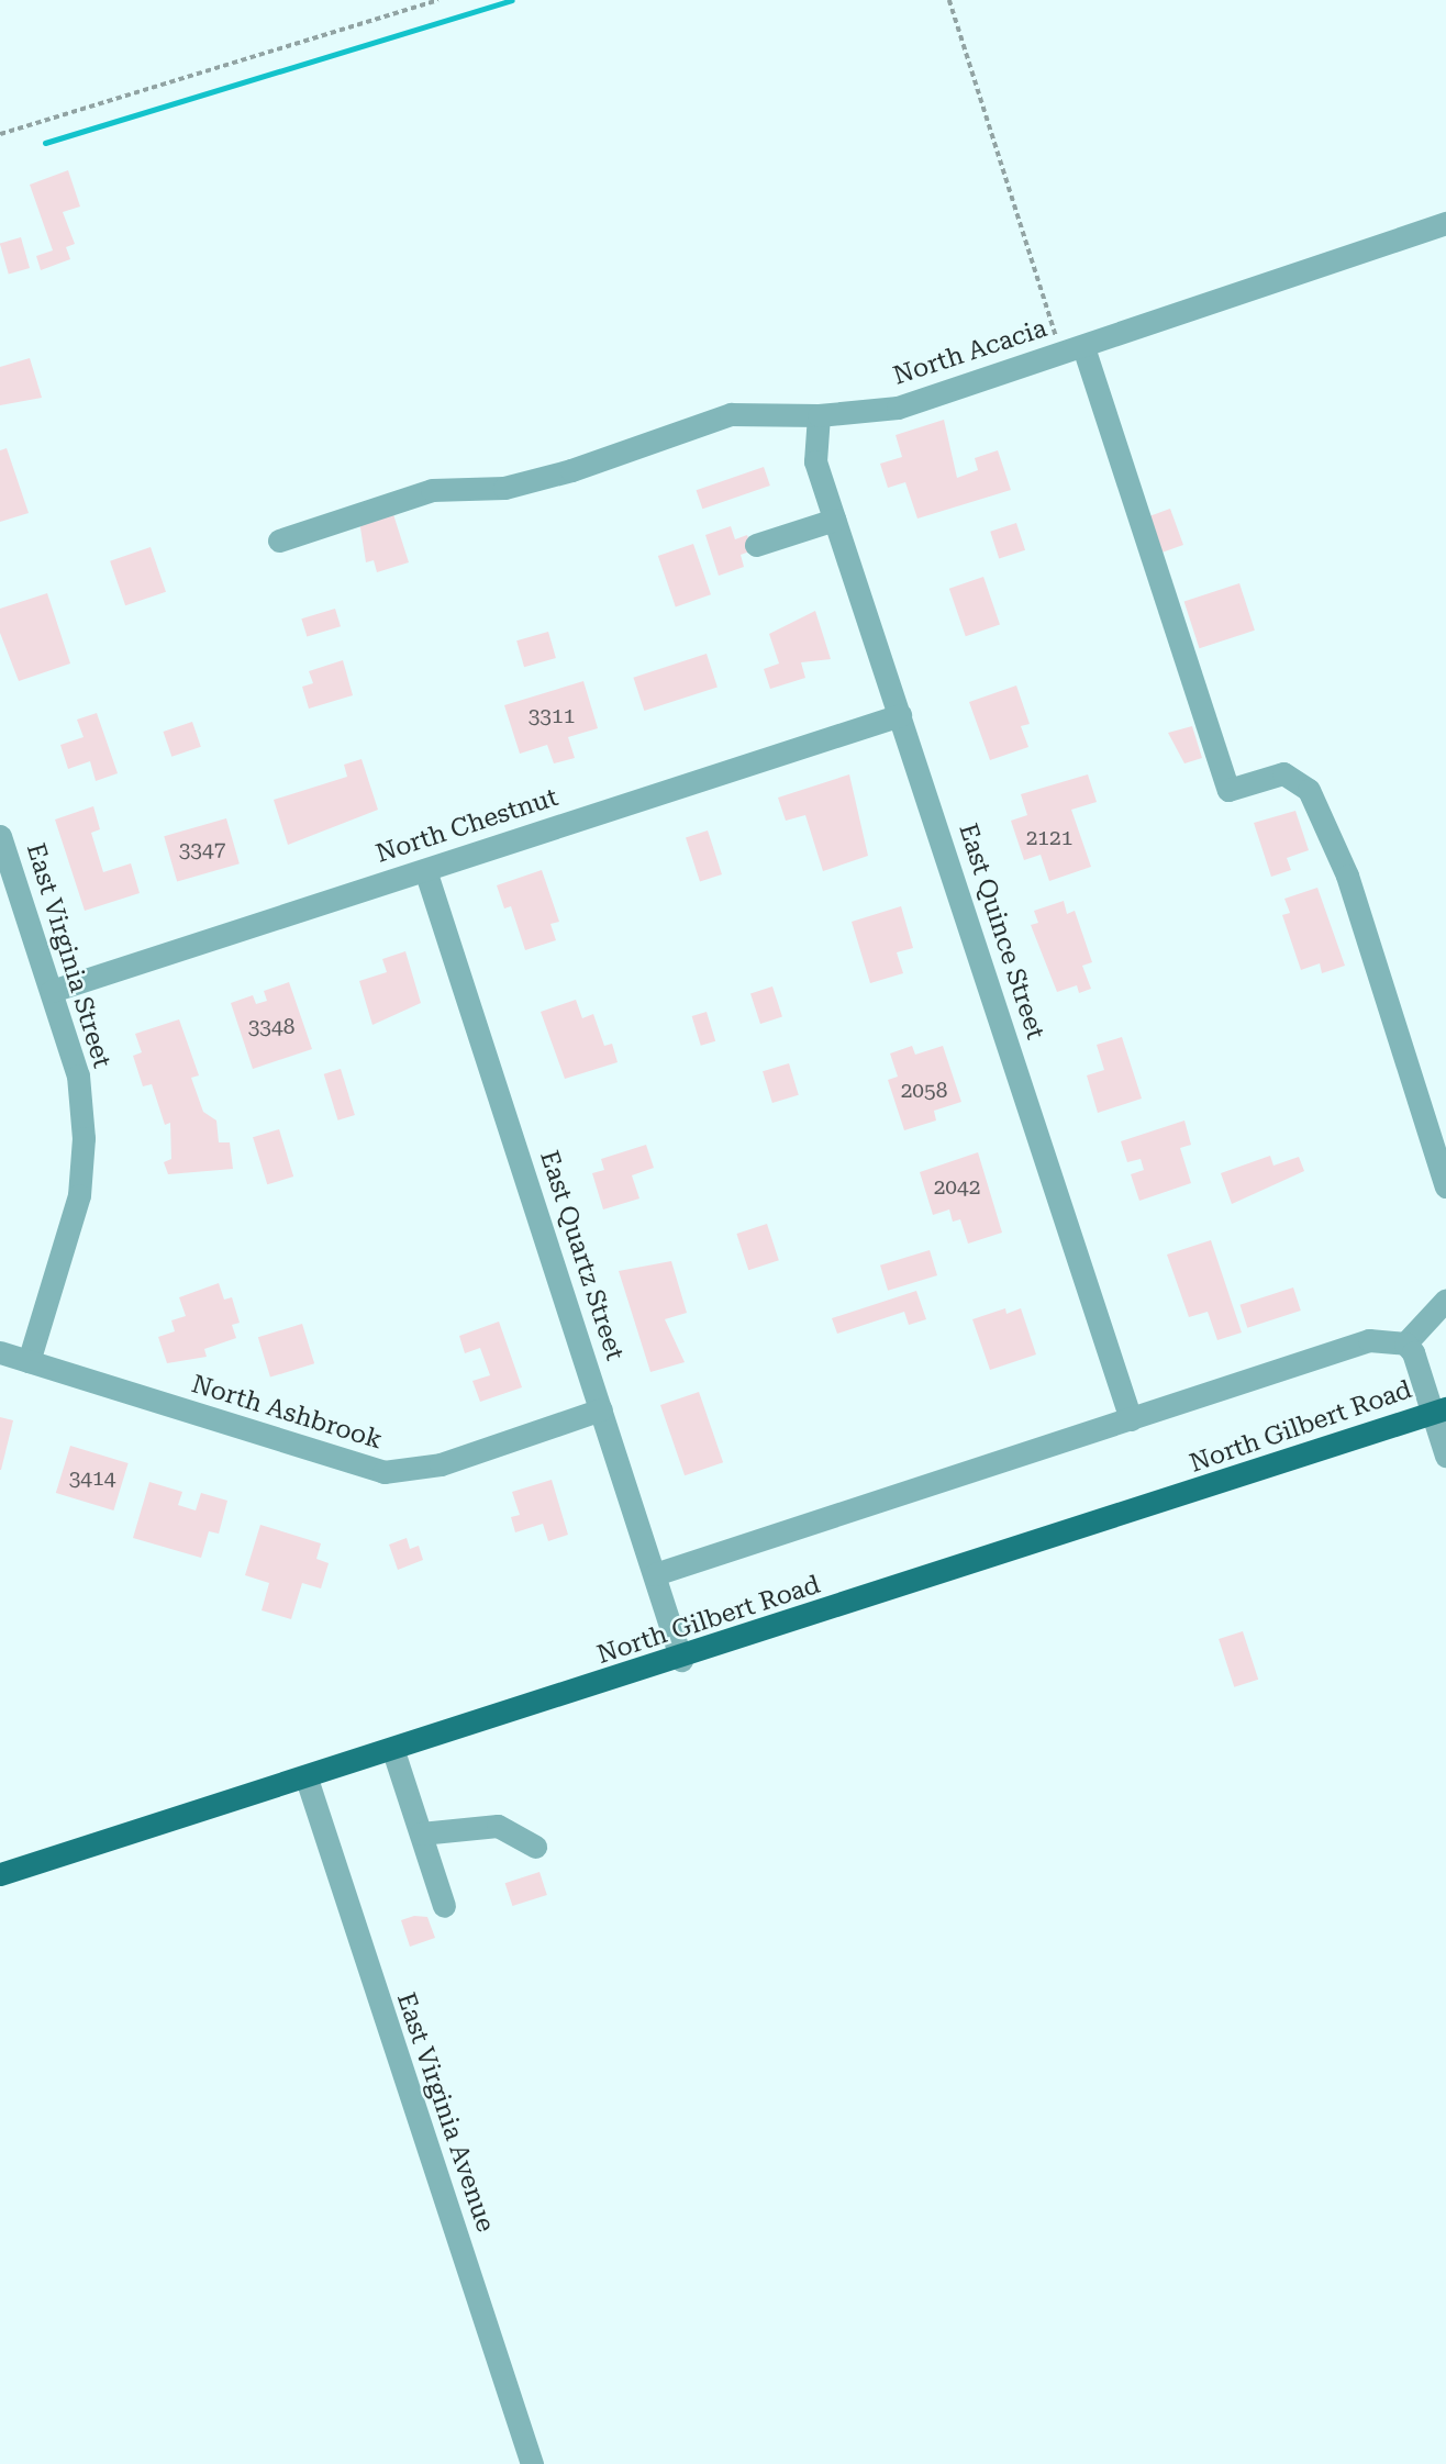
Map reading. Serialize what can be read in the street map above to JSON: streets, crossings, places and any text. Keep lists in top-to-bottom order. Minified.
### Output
{"streets":{"main road":["North Gilbert Road"],"street":["North Acacia","North Chestnut","East Quince Street","East Virginia Street","East Quartz Street","North Ashbrook","East Virginia Avenue"]},"crossings":[["North Acacia","East Quince Street"],["North Chestnut","East Quince Street"],["North Chestnut","East Virginia Street"],["North Chestnut","East Quartz Street"],["East Quince Street","North Gilbert Road"],["East Virginia Street","North Ashbrook"],["East Quartz Street","North Ashbrook"],["East Quartz Street","North Gilbert Road"],["North Gilbert Road","East Virginia Avenue"]],"house_numbers":["3311","2121","3347","3348","2058","2042","3414"]}
